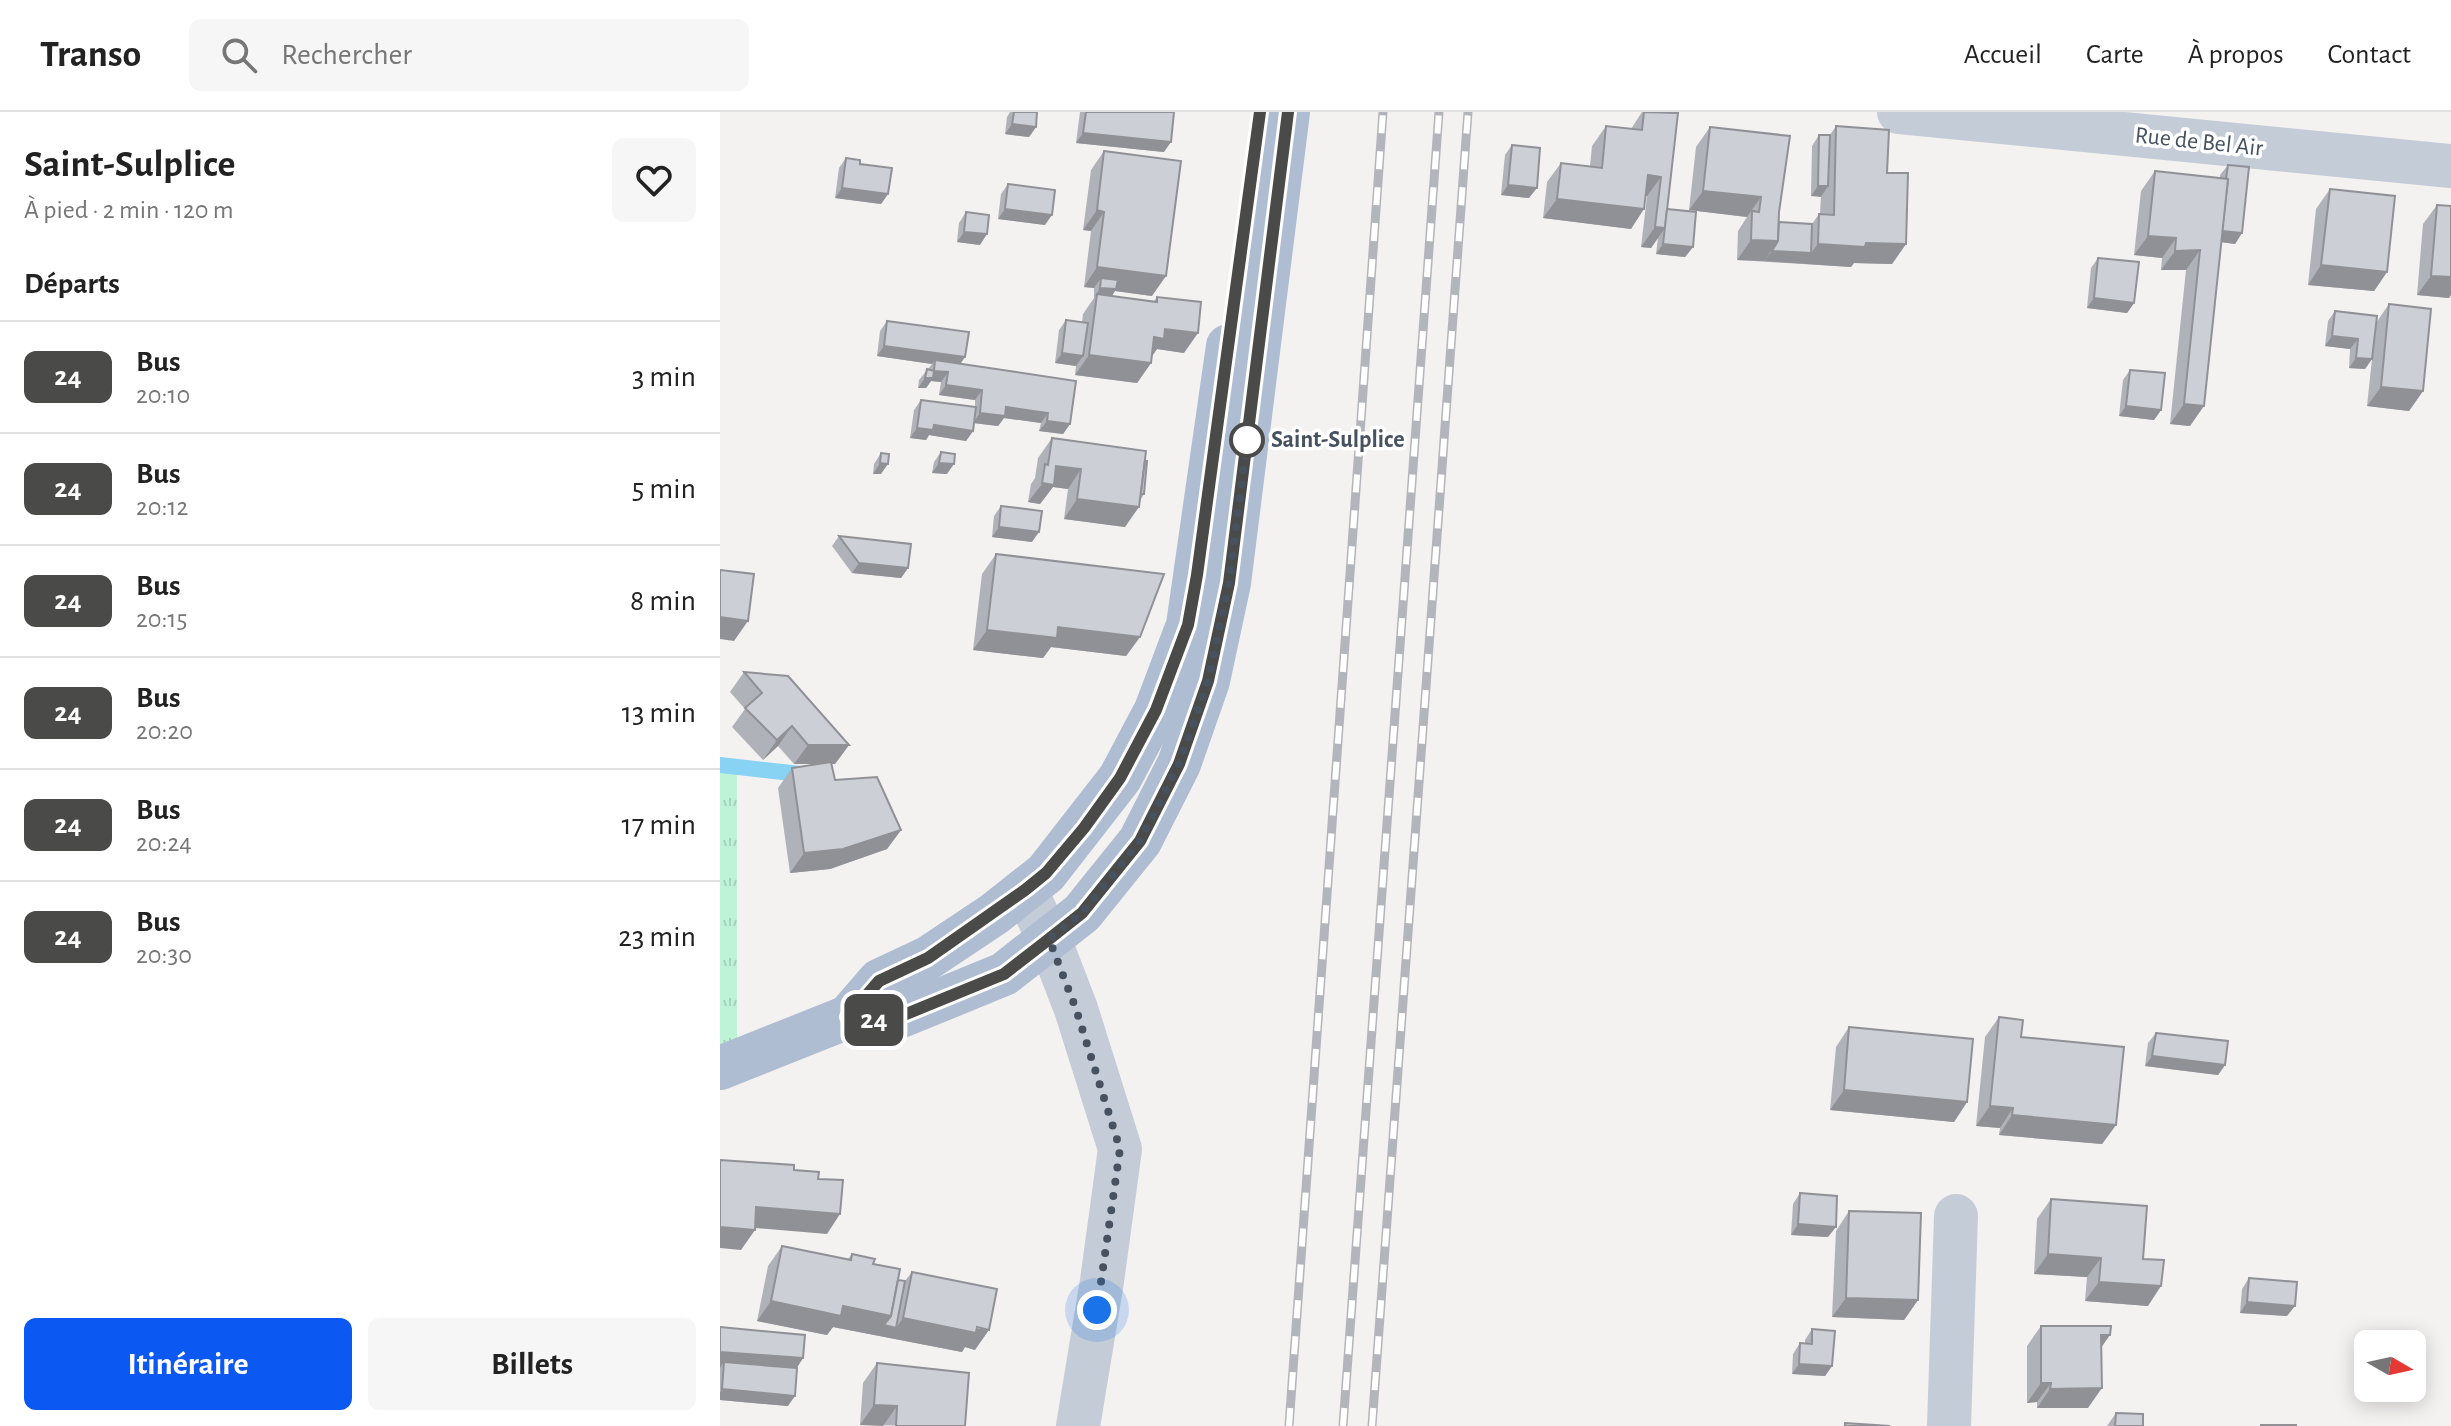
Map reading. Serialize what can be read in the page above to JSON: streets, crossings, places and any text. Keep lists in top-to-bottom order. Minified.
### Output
{"streets":{"street":["Rue de Bel Air"]},"places":["Saint-Sulplice"],"lines":["bus line 24"],"north":"right","page":{"header":"Transo","search":"Rechercher","nav":["Accueil","Carte","À propos","Contact"],"heading":[["Saint-Sulplice","À pied · 2 min · 120 m"],"Départs"],"on_map":"24","list":[{"mark":"24","name":"Bus","note":"20:10","value":"3 min"},{"mark":"24","name":"Bus","note":"20:12","value":"5 min"},{"mark":"24","name":"Bus","note":"20:15","value":"8 min"},{"mark":"24","name":"Bus","note":"20:20","value":"13 min"},{"mark":"24","name":"Bus","note":"20:24","value":"17 min"},{"mark":"24","name":"Bus","note":"20:30","value":"23 min"}],"buttons":["Itinéraire","Billets"]}}
